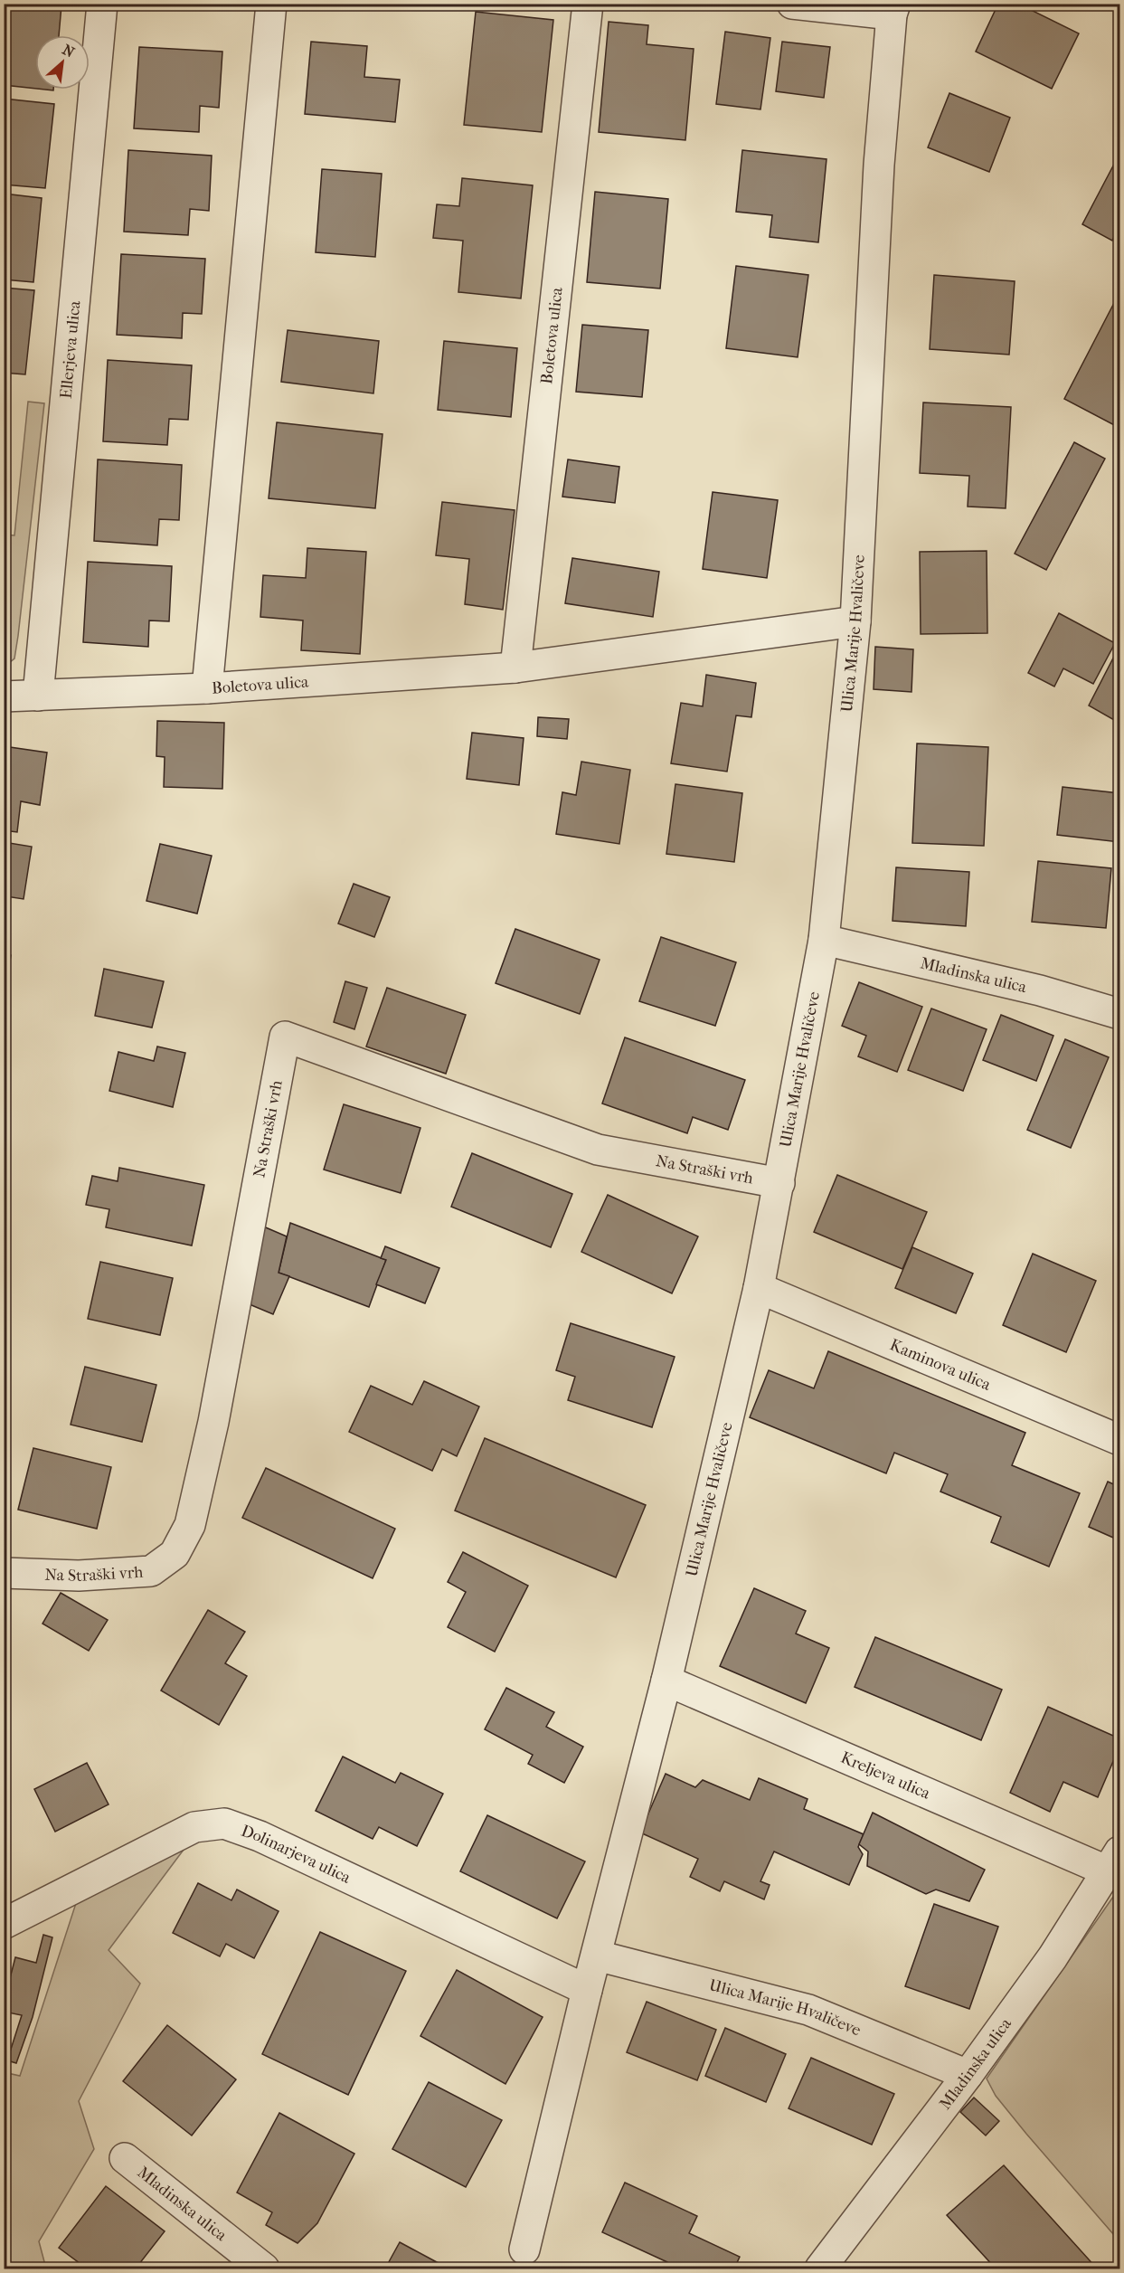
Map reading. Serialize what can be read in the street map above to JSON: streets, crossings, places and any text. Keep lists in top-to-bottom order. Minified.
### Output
{"streets":{"street":["Boletova ulica","Ellerjeva ulica","Ulica Marije Hvaličeve","Mladinska ulica","Na Straški vrh","Kaminova ulica","Kreljeva ulica","Dolinarjeva ulica"]},"crossings":[["Boletova ulica","Ellerjeva ulica"],["Boletova ulica","Ulica Marije Hvaličeve"],["Ulica Marije Hvaličeve","Mladinska ulica"],["Ulica Marije Hvaličeve","Na Straški vrh"],["Ulica Marije Hvaličeve","Kaminova ulica"],["Ulica Marije Hvaličeve","Kreljeva ulica"],["Ulica Marije Hvaličeve","Dolinarjeva ulica"],["Mladinska ulica","Kreljeva ulica"]],"north":"top right"}
